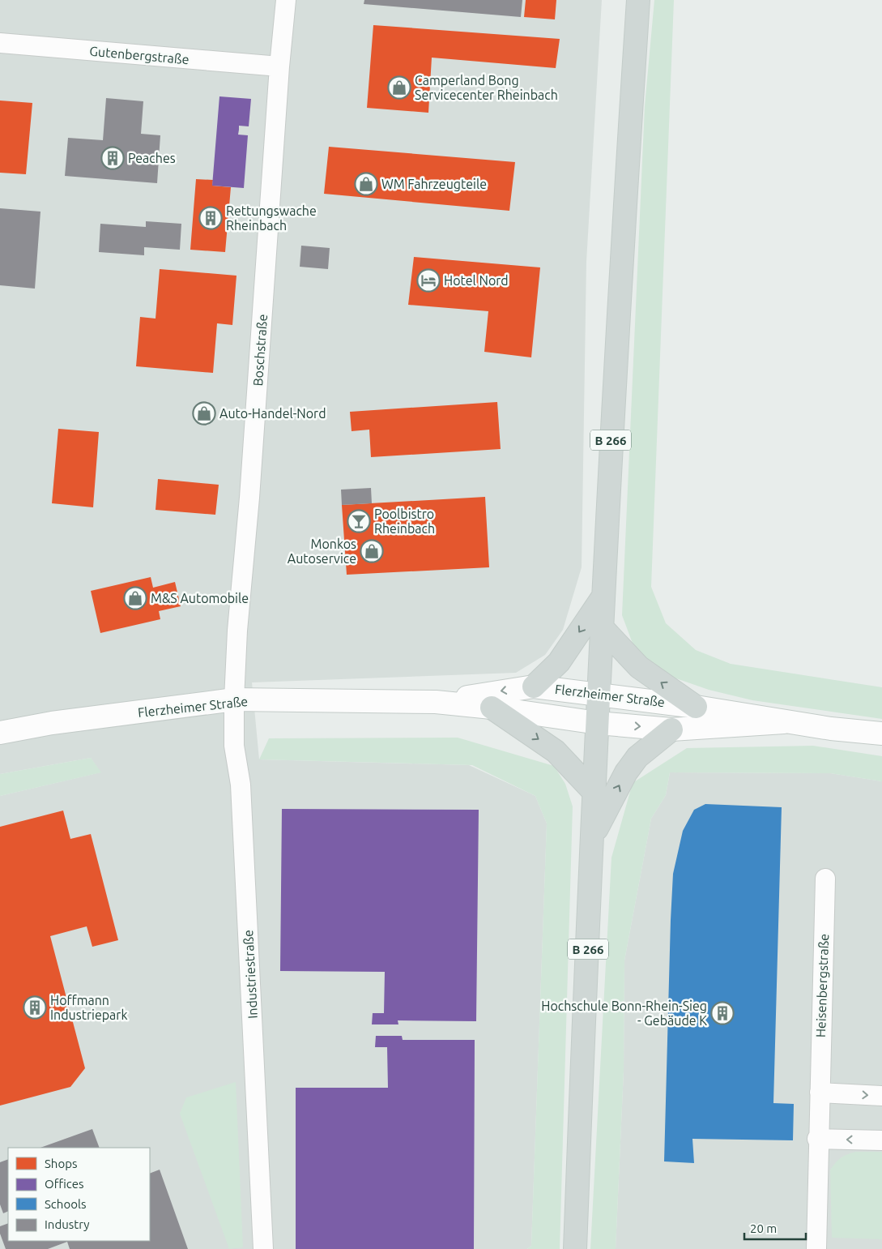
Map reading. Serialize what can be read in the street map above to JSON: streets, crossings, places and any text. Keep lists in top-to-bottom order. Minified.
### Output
{"streets":{"main road":["B 266","Flerzheimer Straße"],"street":["Gutenbergstraße","Boschstraße","Industriestraße","Heisenbergstraße"]},"crossings":[["Gutenbergstraße","Boschstraße"],["Boschstraße","Flerzheimer Straße"],["Boschstraße","Industriestraße"],["B 266","Flerzheimer Straße"],["Flerzheimer Straße","Industriestraße"]],"places":{"shop":["Camperland Bong Servicecenter Rheinbach","WM Fahrzeugteile","Auto-Handel-Nord","Monkos Autoservice","M&S Automobile"],"building":["Peaches","Rettungswache Rheinbach","Hoffmann Industriepark","Hochschule Bonn-Rhein-Sieg - Gebäude K"],"hotel":["Hotel Nord"],"bar":["Poolbistro Rheinbach"]},"legend":["Shops","Offices","Schools","Industry"],"scale_bar":"20 m"}
